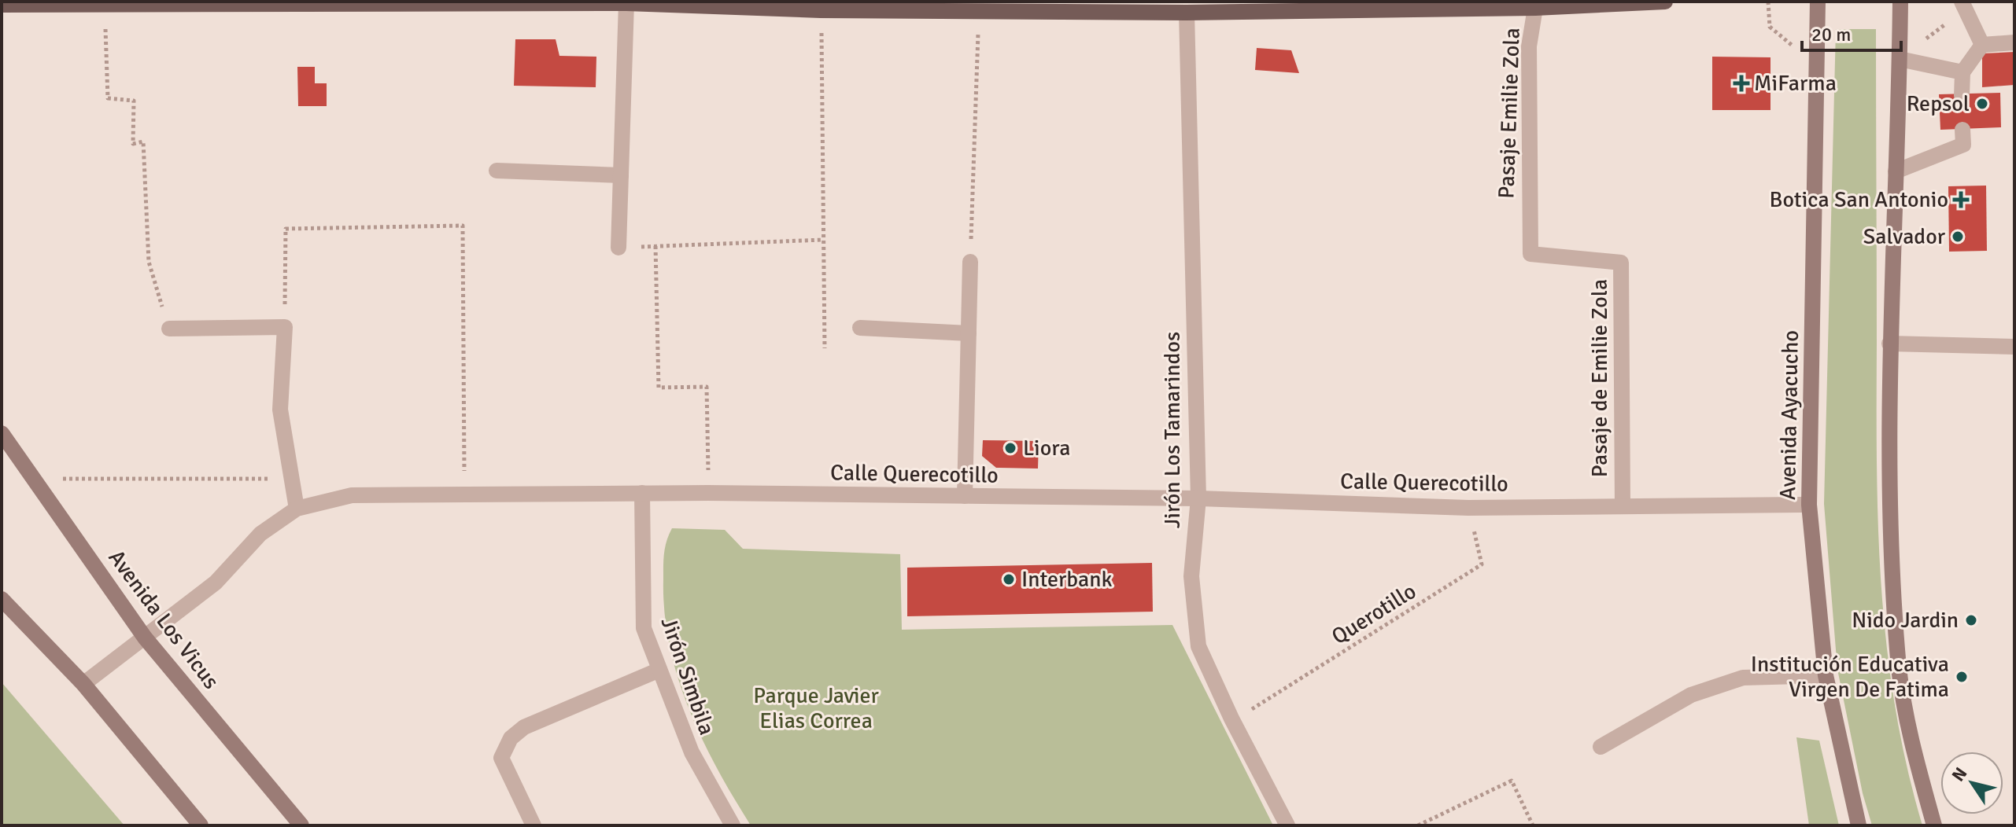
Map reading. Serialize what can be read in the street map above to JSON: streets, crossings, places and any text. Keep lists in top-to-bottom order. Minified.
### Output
{"streets":{"main road":["Avenida Ayacucho","Avenida Los Vicus"],"street":["Pasaje Emilie Zola","Pasaje de Emilie Zola","Jirón Los Tamarindos","Calle Querecotillo","Jirón Simbila"],"path":["Querotillo"]},"crossings":[["Pasaje Emilie Zola","Pasaje de Emilie Zola"],["Pasaje de Emilie Zola","Calle Querecotillo"],["Avenida Ayacucho","Calle Querecotillo"],["Jirón Los Tamarindos","Calle Querecotillo"],["Jirón Los Tamarindos","Querotillo"],["Calle Querecotillo","Querotillo"],["Calle Querecotillo","Avenida Los Vicus"],["Calle Querecotillo","Jirón Simbila"]],"parks":["Parque Javier Elias Correa"],"places":{"health":["MiFarma","Botica San Antonio"],"other":["Repsol","Salvador","Liora","Interbank","Nido Jardin","Institución Educativa Virgen De Fatima"]},"scale_bar":"20 m","north":"top left"}
